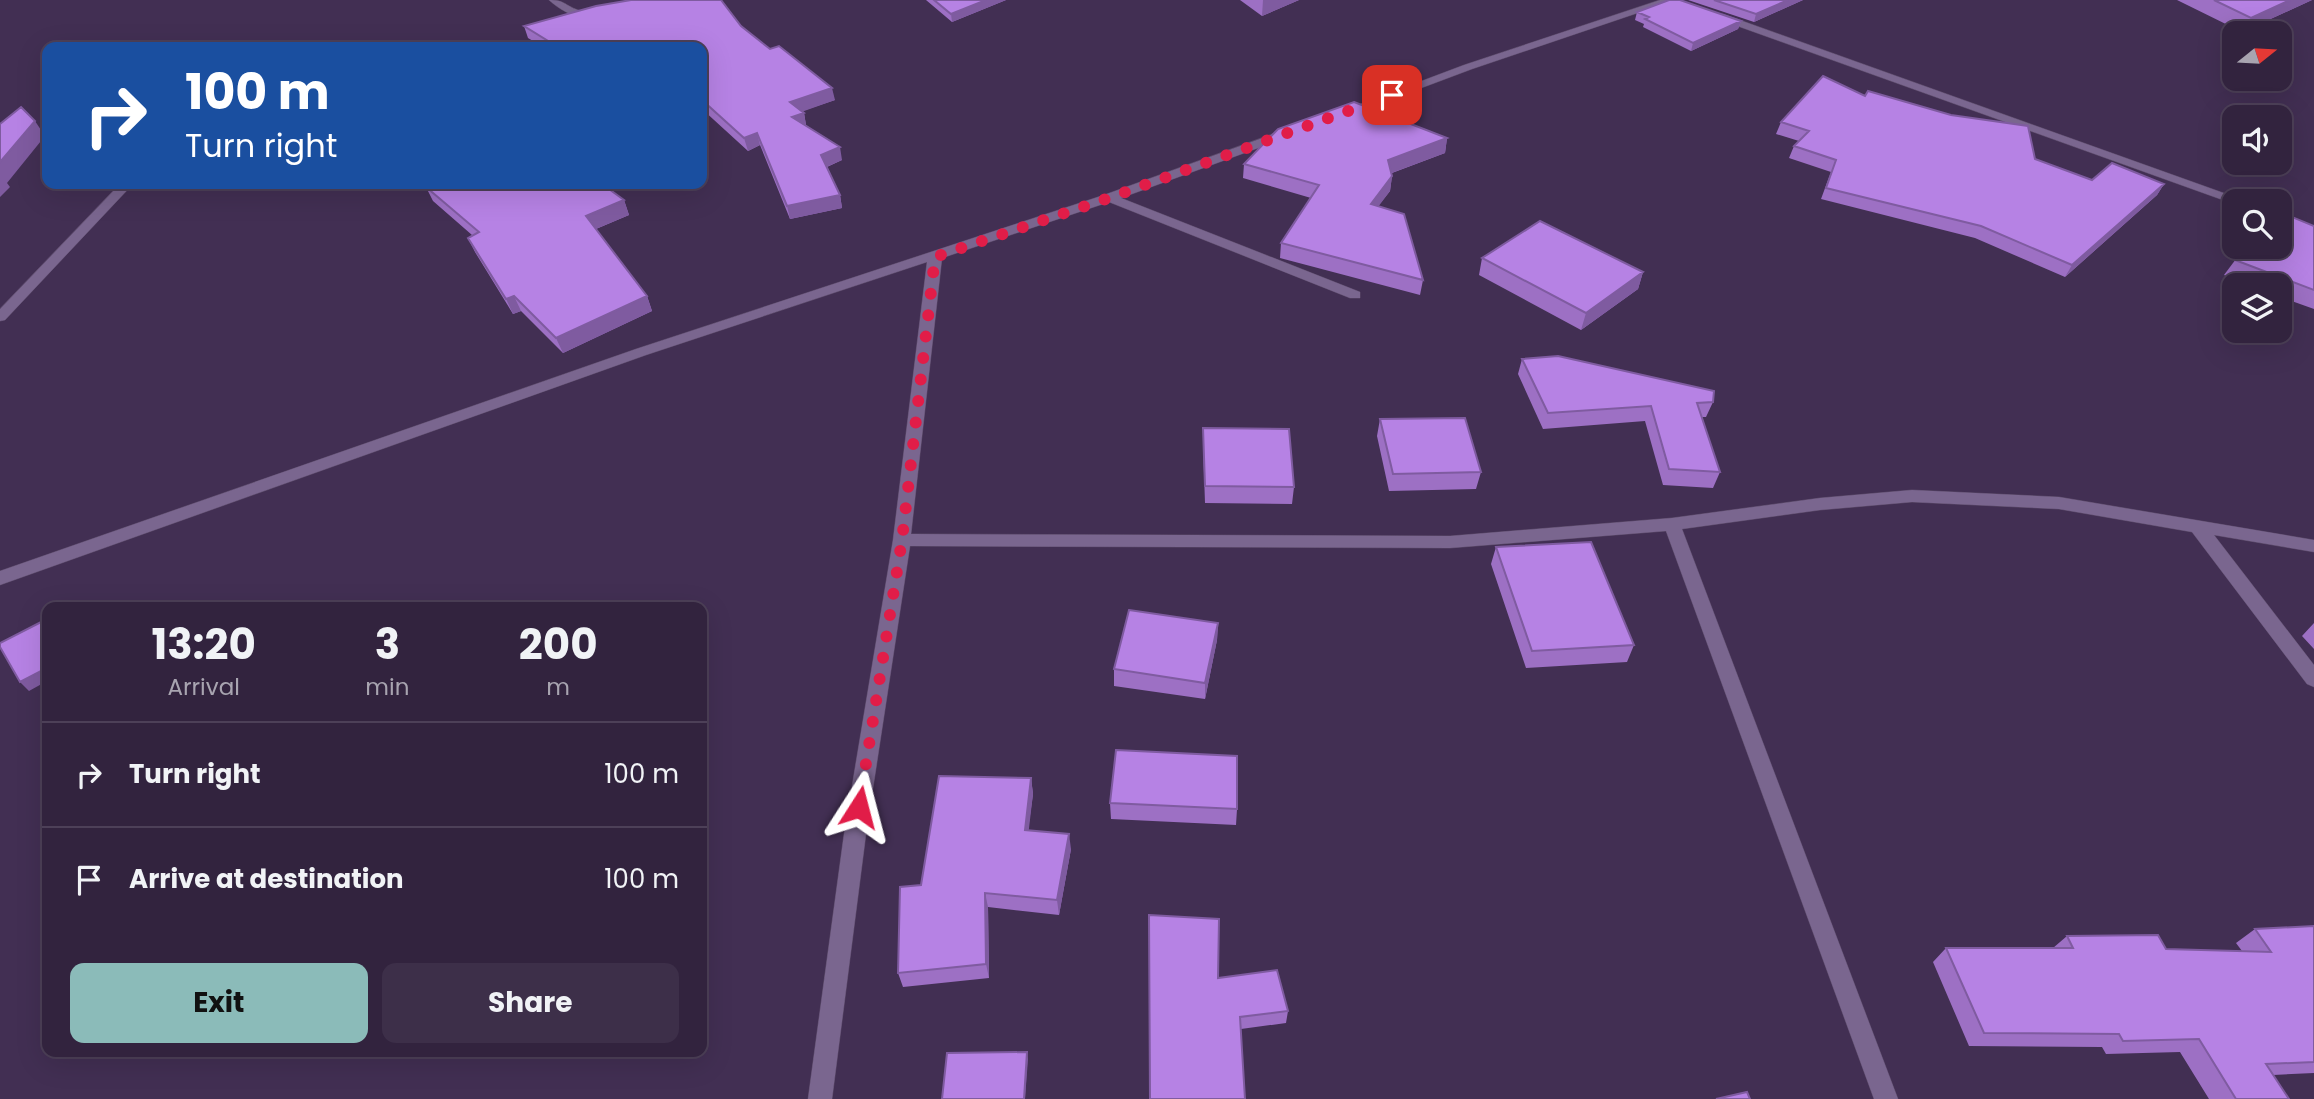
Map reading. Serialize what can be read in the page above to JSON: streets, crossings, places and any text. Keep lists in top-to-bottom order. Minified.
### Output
{"north":"right","page":{"turn":["100 m","Turn right"],"eta":["13:20","Arrival","3","min","200","m"],"list":[{"name":"Turn right","value":"100 m"},{"name":"Arrive at destination","value":"100 m"}],"buttons":["Exit","Share"]}}
